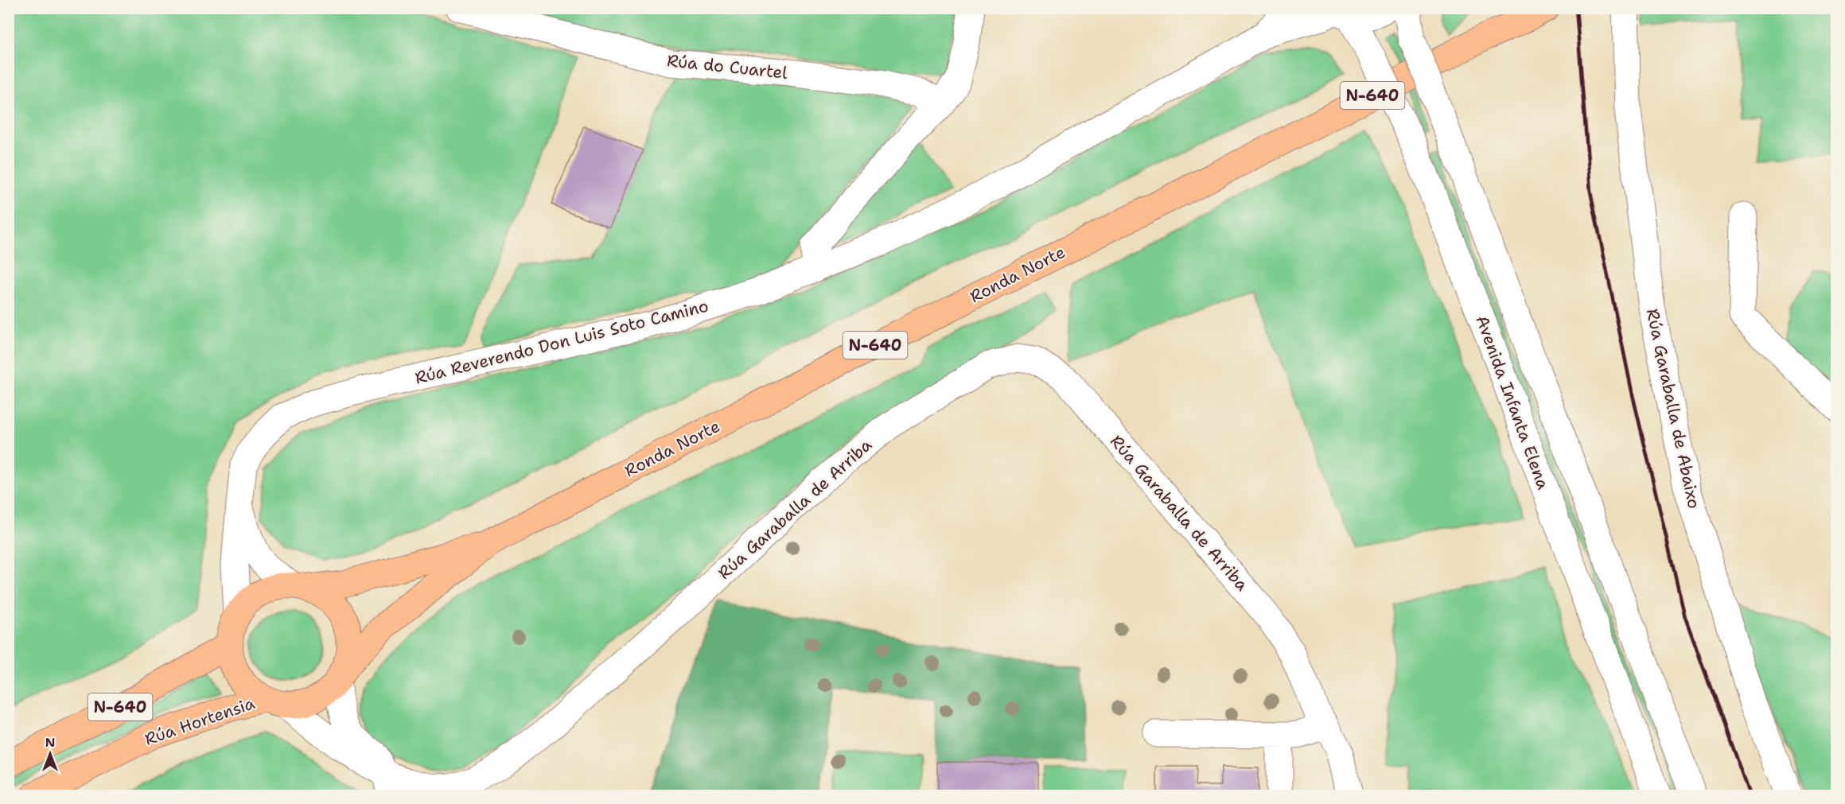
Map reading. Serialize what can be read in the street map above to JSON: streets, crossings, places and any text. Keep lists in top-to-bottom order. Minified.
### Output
{"streets":{"highway":["N-640","Ronda Norte","Rúa Hortensia"],"street":["Rúa do Cuartel","Rúa Reverendo Don Luis Soto Camino","Avenida Infanta Elena","Rúa Garaballa de Abaixo","Rúa Garaballa de Arriba"]},"crossings":[["N-640","Ronda Norte"],["N-640","Rúa Reverendo Don Luis Soto Camino"],["N-640","Rúa Garaballa de Arriba"],["N-640","Rúa Hortensia"],["Ronda Norte","Rúa Reverendo Don Luis Soto Camino"],["Ronda Norte","Rúa Garaballa de Arriba"],["Ronda Norte","Rúa Hortensia"],["Rúa Reverendo Don Luis Soto Camino","Rúa Garaballa de Arriba"],["Rúa Reverendo Don Luis Soto Camino","Rúa Hortensia"],["Rúa Garaballa de Arriba","Rúa Hortensia"]],"north":"top"}
